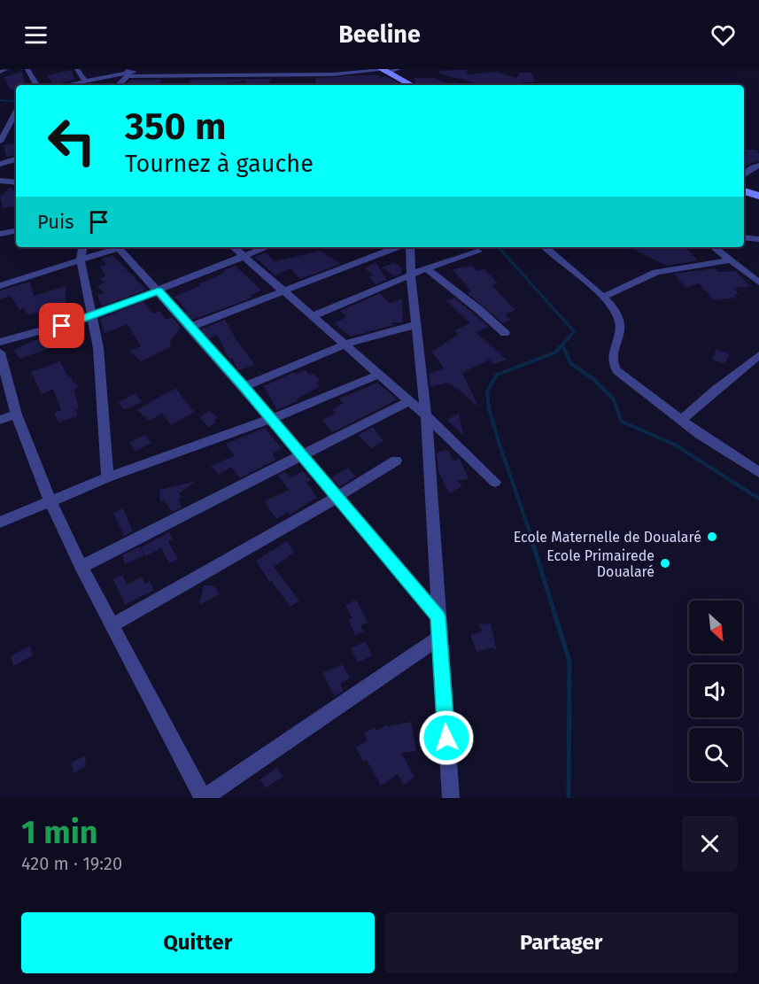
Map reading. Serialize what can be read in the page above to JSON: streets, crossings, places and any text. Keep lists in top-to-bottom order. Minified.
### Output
{"places":["Ecole Maternelle de Doualaré","Ecole Primairede Doualaré"],"north":"bottom right","page":{"header":"Beeline","turn":["350 m","Tournez à gauche"],"then":"Puis","heading":["1 min","420 m · 19:20"],"buttons":["Quitter","Partager"]}}
